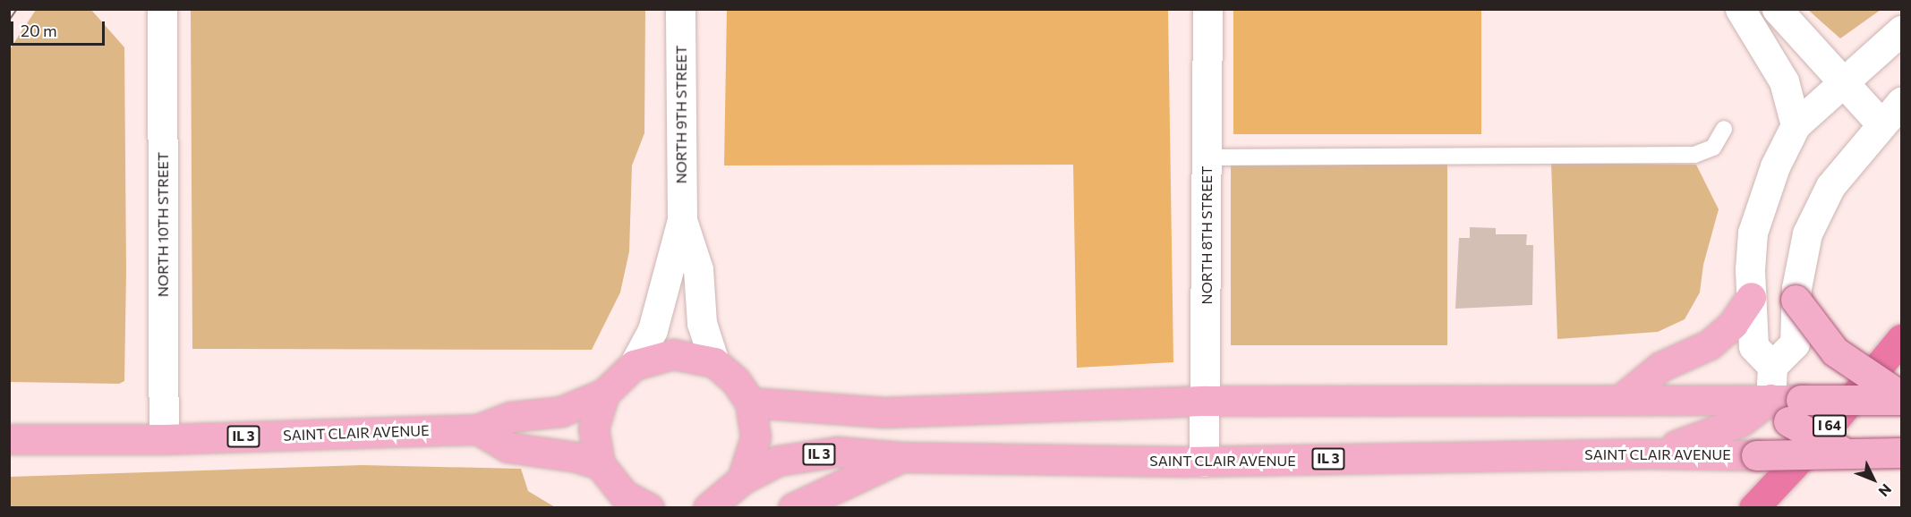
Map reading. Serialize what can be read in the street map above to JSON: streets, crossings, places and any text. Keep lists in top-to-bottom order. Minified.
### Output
{"streets":{"highway":["I 64"],"main road":["NORTH 9TH STREET","NORTH 10TH STREET","NORTH 8TH STREET","SAINT CLAIR AVENUE","IL 3"]},"crossings":[["NORTH 10TH STREET","SAINT CLAIR AVENUE"],["NORTH 8TH STREET","SAINT CLAIR AVENUE"]],"scale_bar":"20 m","north":"bottom right"}
